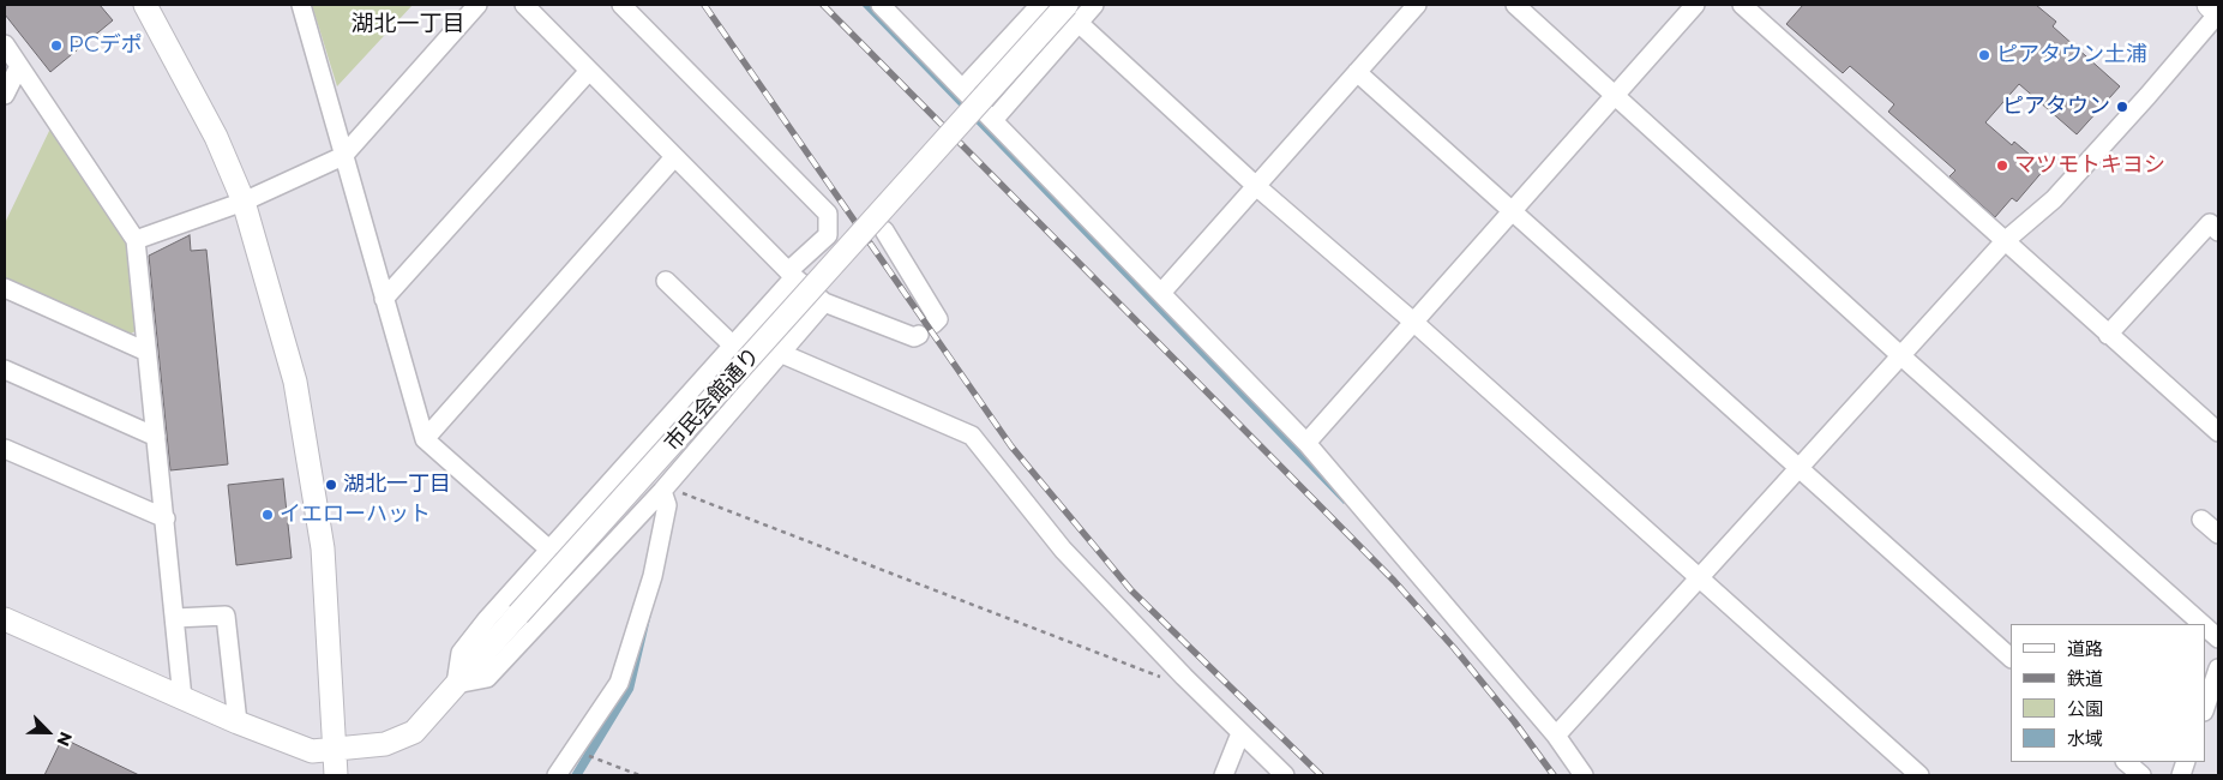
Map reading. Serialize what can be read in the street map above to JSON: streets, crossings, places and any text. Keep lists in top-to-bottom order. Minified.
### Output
{"streets":{"street":["市民会館通り"]},"districts":["湖北一丁目"],"places":["PCデポ","ピアタウン土浦","ピアタウン","マツモトキヨシ","湖北一丁目","イエローハット"],"legend":["道路","鉄道","公園","水域"],"north":"bottom right"}
